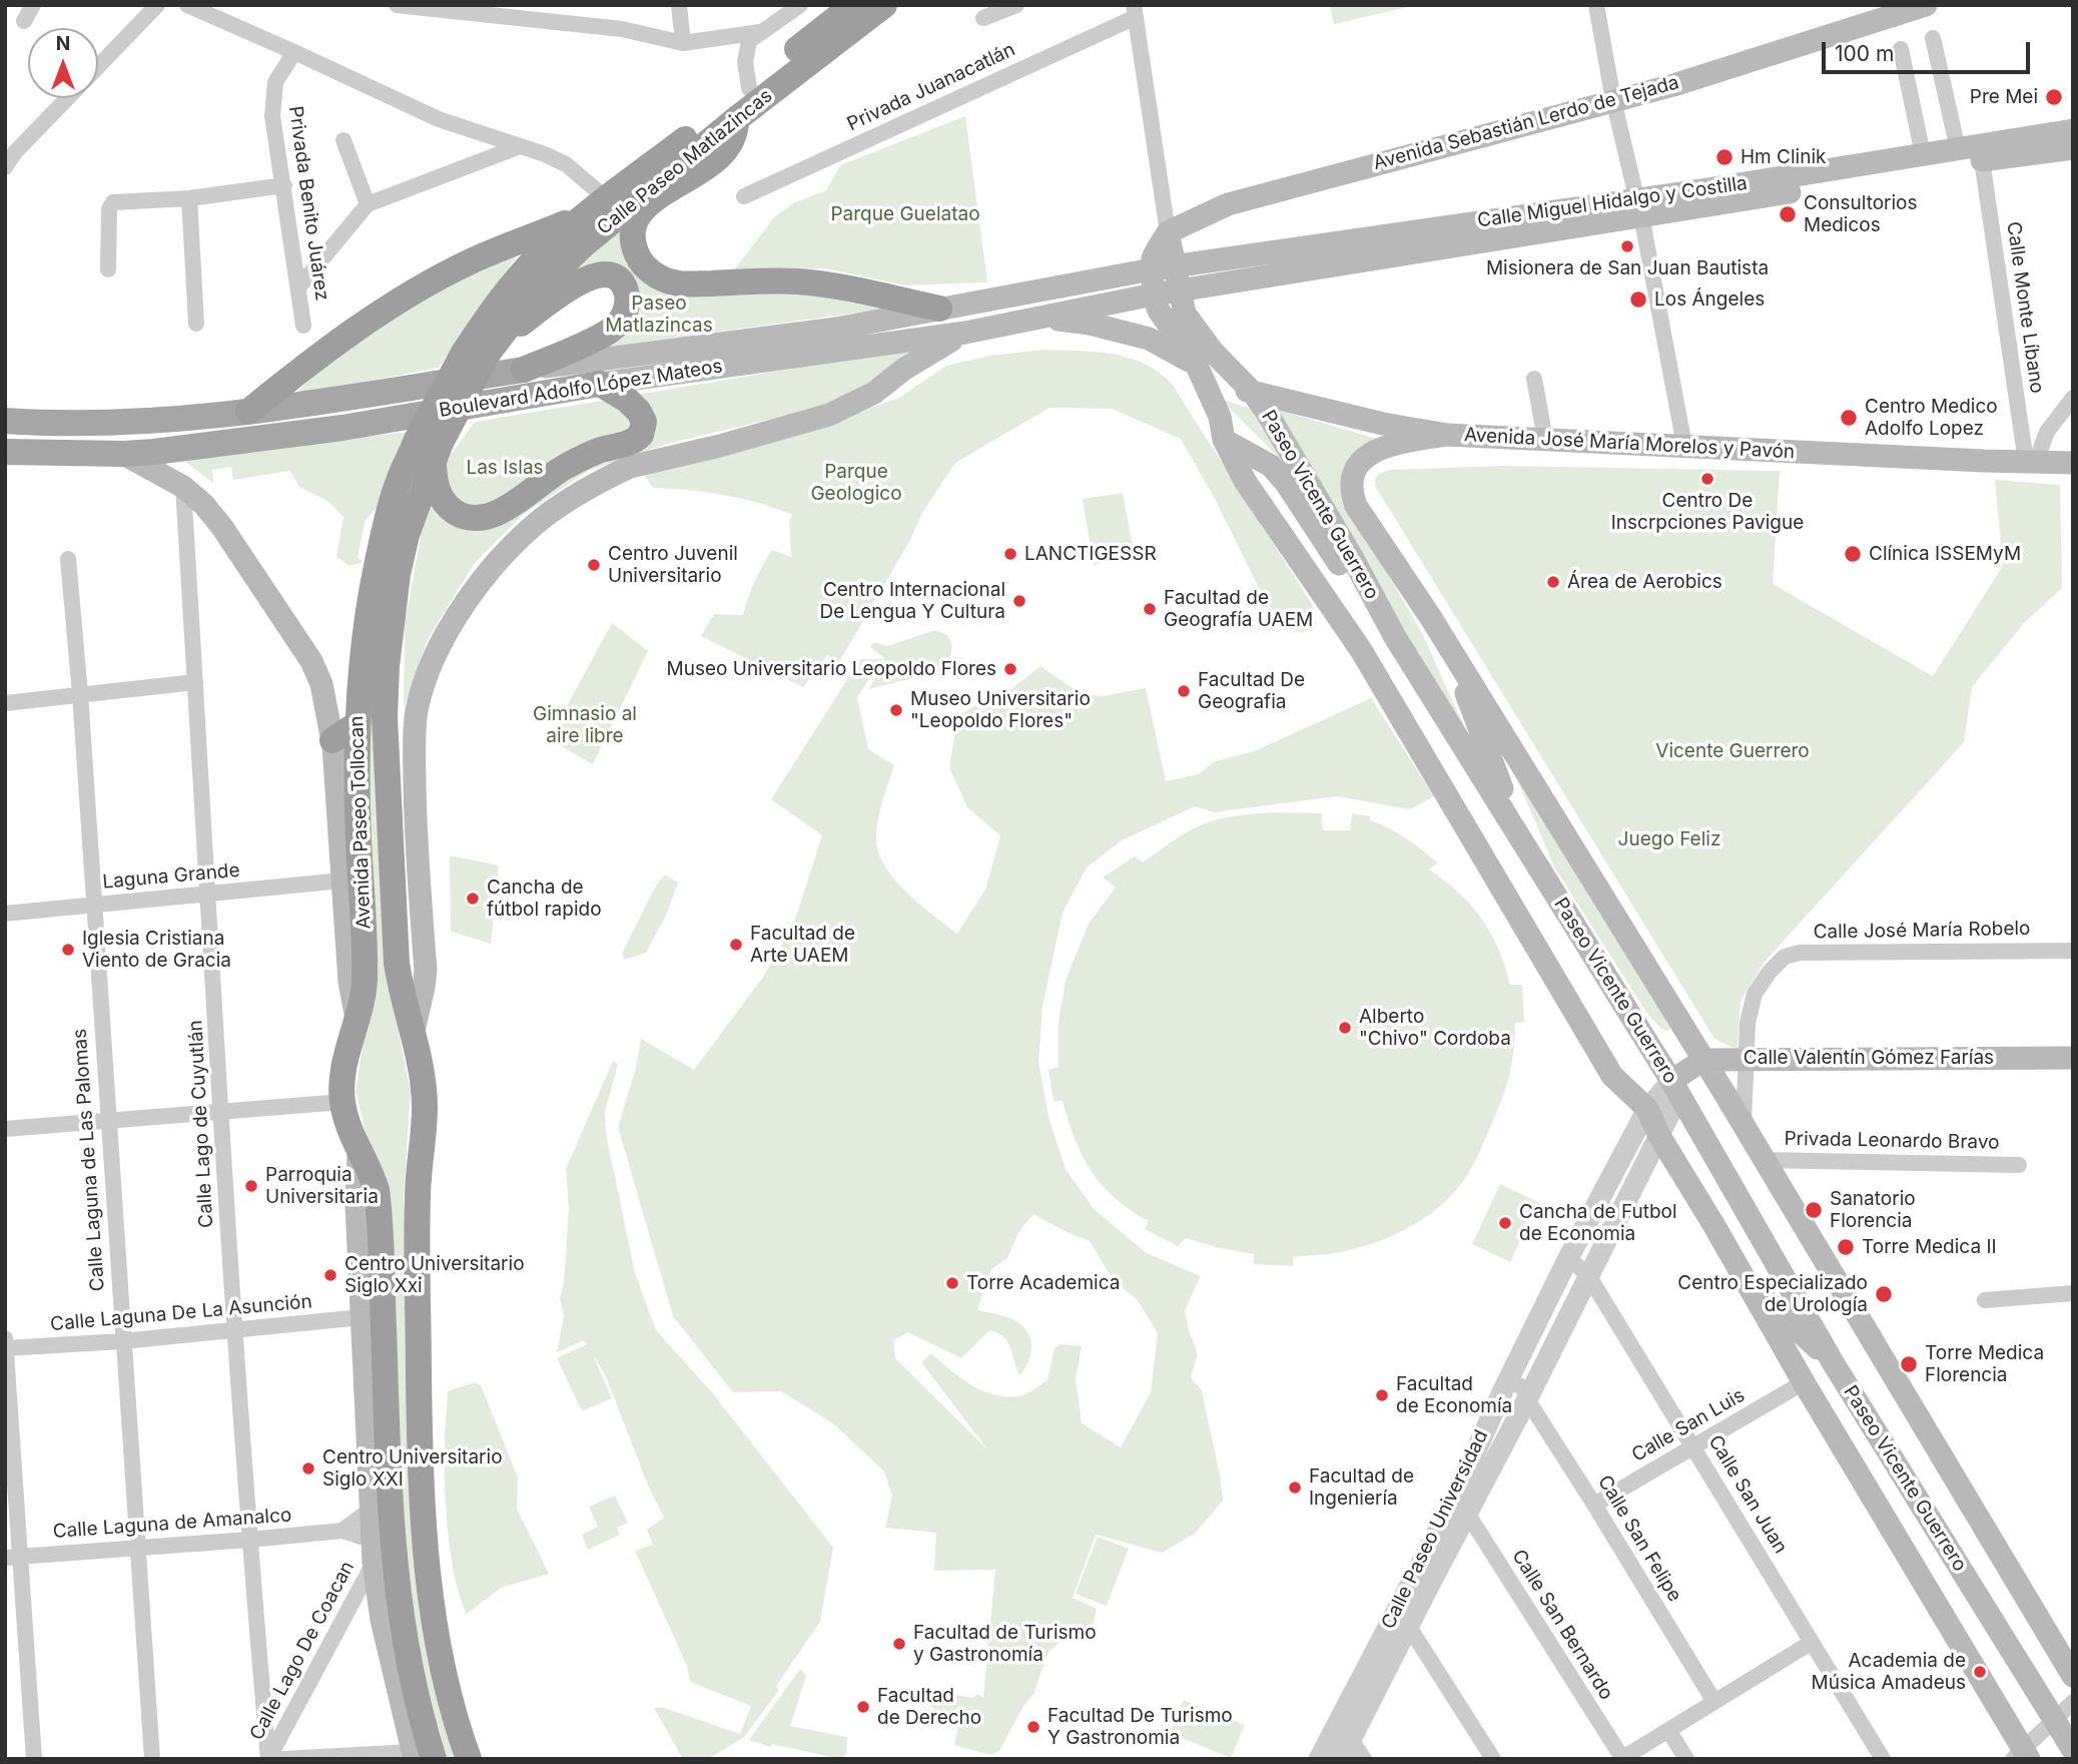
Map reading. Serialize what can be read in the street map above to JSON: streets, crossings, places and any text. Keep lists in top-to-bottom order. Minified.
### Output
{"streets":{"highway":["Calle Paseo Matlazincas","Avenida Paseo Tollocan"],"main road":["Avenida Sebastián Lerdo de Tejada","Calle Miguel Hidalgo y Costilla","Boulevard Adolfo López Mateos","Avenida José María Morelos y Pavón","Paseo Vicente Guerrero","Calle Valentín Gómez Farías"],"street":["Privada Juanacatlán","Privada Benito Juárez","Calle Monte Líbano","Laguna Grande","Calle José María Robelo","Calle Lago de Cuyutlán","Privada Leonardo Bravo","Calle Laguna de Las Palomas","Calle Laguna De La Asunción","Calle San Luis","Calle San Juan","Calle Laguna de Amanalco","Calle Paseo Universidad","Calle San Felipe","Calle San Bernardo","Calle Lago De Coacan"]},"crossings":[["Avenida Sebastián Lerdo de Tejada","Paseo Vicente Guerrero"],["Calle Paseo Matlazincas","Avenida Paseo Tollocan"],["Calle Miguel Hidalgo y Costilla","Calle Monte Líbano"],["Calle Miguel Hidalgo y Costilla","Boulevard Adolfo López Mateos"],["Calle Miguel Hidalgo y Costilla","Paseo Vicente Guerrero"],["Calle Monte Líbano","Avenida José María Morelos y Pavón"],["Boulevard Adolfo López Mateos","Paseo Vicente Guerrero"],["Avenida José María Morelos y Pavón","Paseo Vicente Guerrero"],["Paseo Vicente Guerrero","Calle José María Robelo"],["Paseo Vicente Guerrero","Calle Valentín Gómez Farías"],["Paseo Vicente Guerrero","Privada Leonardo Bravo"],["Paseo Vicente Guerrero","Calle San Luis"],["Paseo Vicente Guerrero","Calle Paseo Universidad"],["Avenida Paseo Tollocan","Calle Laguna De La Asunción"],["Avenida Paseo Tollocan","Calle Laguna de Amanalco"],["Avenida Paseo Tollocan","Calle Lago De Coacan"],["Laguna Grande","Calle Lago de Cuyutlán"],["Laguna Grande","Calle Laguna de Las Palomas"],["Calle José María Robelo","Calle Valentín Gómez Farías"],["Calle Lago de Cuyutlán","Calle Laguna De La Asunción"],["Calle Lago de Cuyutlán","Calle Laguna de Amanalco"],["Calle Lago de Cuyutlán","Calle Lago De Coacan"],["Calle Laguna de Las Palomas","Calle Laguna De La Asunción"],["Calle Laguna de Las Palomas","Calle Laguna de Amanalco"],["Calle San Luis","Calle San Juan"],["Calle San Luis","Calle San Felipe"],["Calle San Juan","Calle Paseo Universidad"],["Calle Laguna de Amanalco","Calle Lago De Coacan"],["Calle Paseo Universidad","Calle San Felipe"],["Calle Paseo Universidad","Calle San Bernardo"]],"parks":["Parque Guelatao","Paseo Matlazincas","Las Islas","Parque Geologico","Gimnasio al aire libre","Vicente Guerrero","Juego Feliz"],"places":["Pre Mei","Hm Clinik","Consultorios Medicos","Misionera de San Juan Bautista","Los Ángeles","Centro Medico Adolfo Lopez","Centro De Inscrpciones Pavigue","LANCTIGESSR","Clínica ISSEMyM","Centro Juvenil Universitario","Área de Aerobics","Centro Internacional De Lengua Y Cultura","Facultad de Geografía UAEM","Museo Universitario Leopoldo Flores","Facultad De Geografia","Museo Universitario \"Leopoldo Flores\"","Cancha de fútbol rapido","Facultad de Arte UAEM","Iglesia Cristiana Viento de Gracia","Alberto \"Chivo\" Cordoba","Parroquia Universitaria","Sanatorio Florencia","Cancha de Futbol de Economia","Torre Medica II","Centro Universitario Siglo Xxi","Torre Academica","Centro Especializado de Urología","Torre Medica Florencia","Facultad de Economía","Centro Universitario Siglo XXI","Facultad de Ingeniería","Facultad de Turismo y Gastronomía","Academia de Música Amadeus","Facultad de Derecho","Facultad De Turismo Y Gastronomia"],"scale_bar":"100 m","north":"top"}
